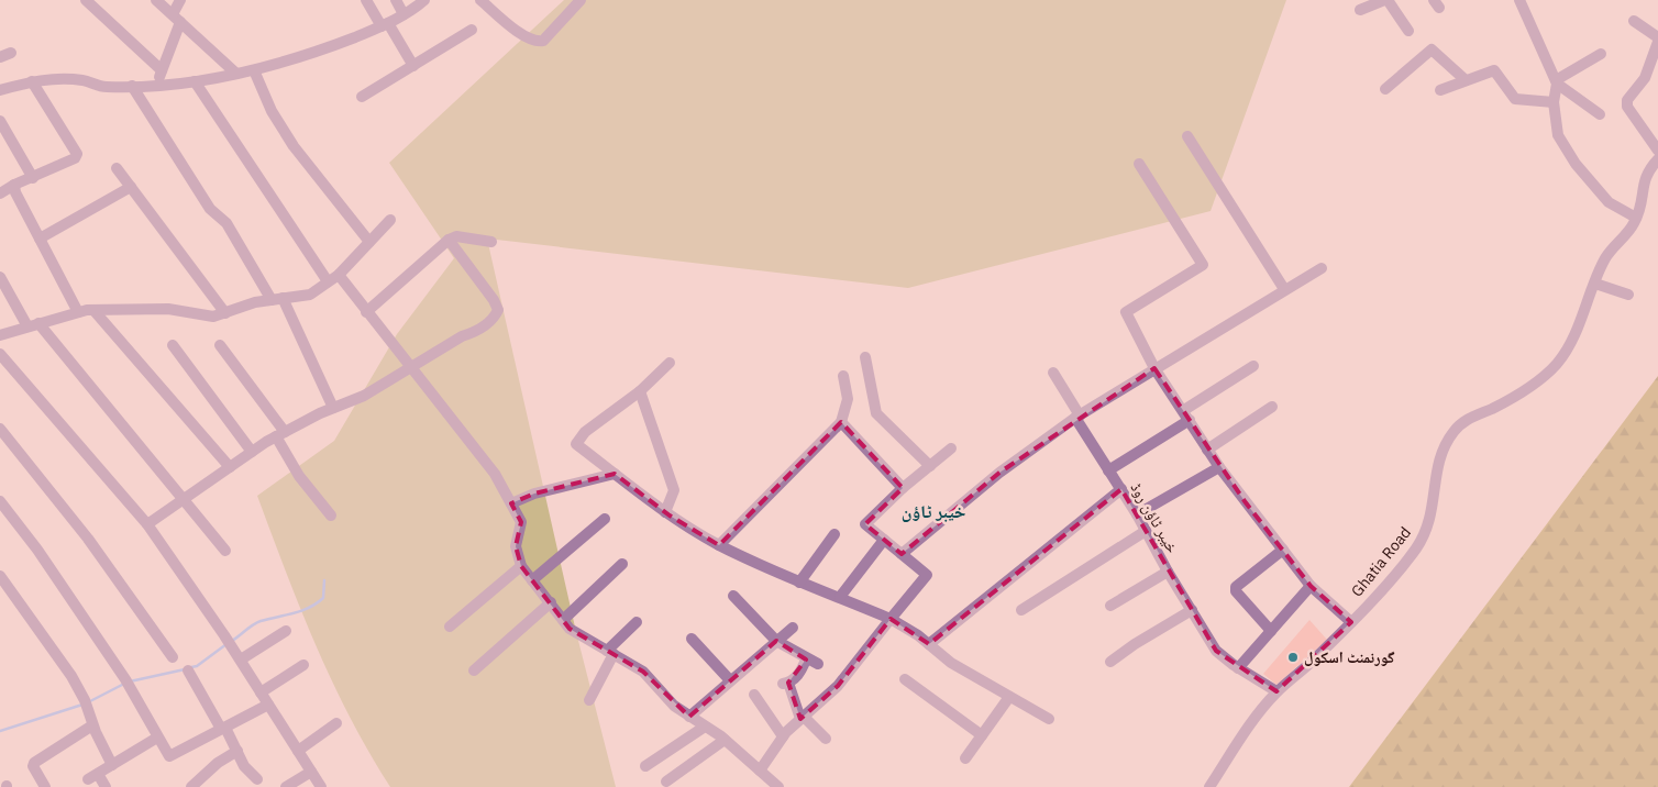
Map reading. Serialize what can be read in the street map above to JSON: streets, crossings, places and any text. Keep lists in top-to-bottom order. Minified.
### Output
{"streets":{"street":["خیبر ٹاؤن روڈ","Ghatia Road"]},"crossings":[["خیبر ٹاؤن روڈ","Ghatia Road"]],"districts":["خیبر ٹاؤن"],"places":["گورنمنٹ اسکول"]}
